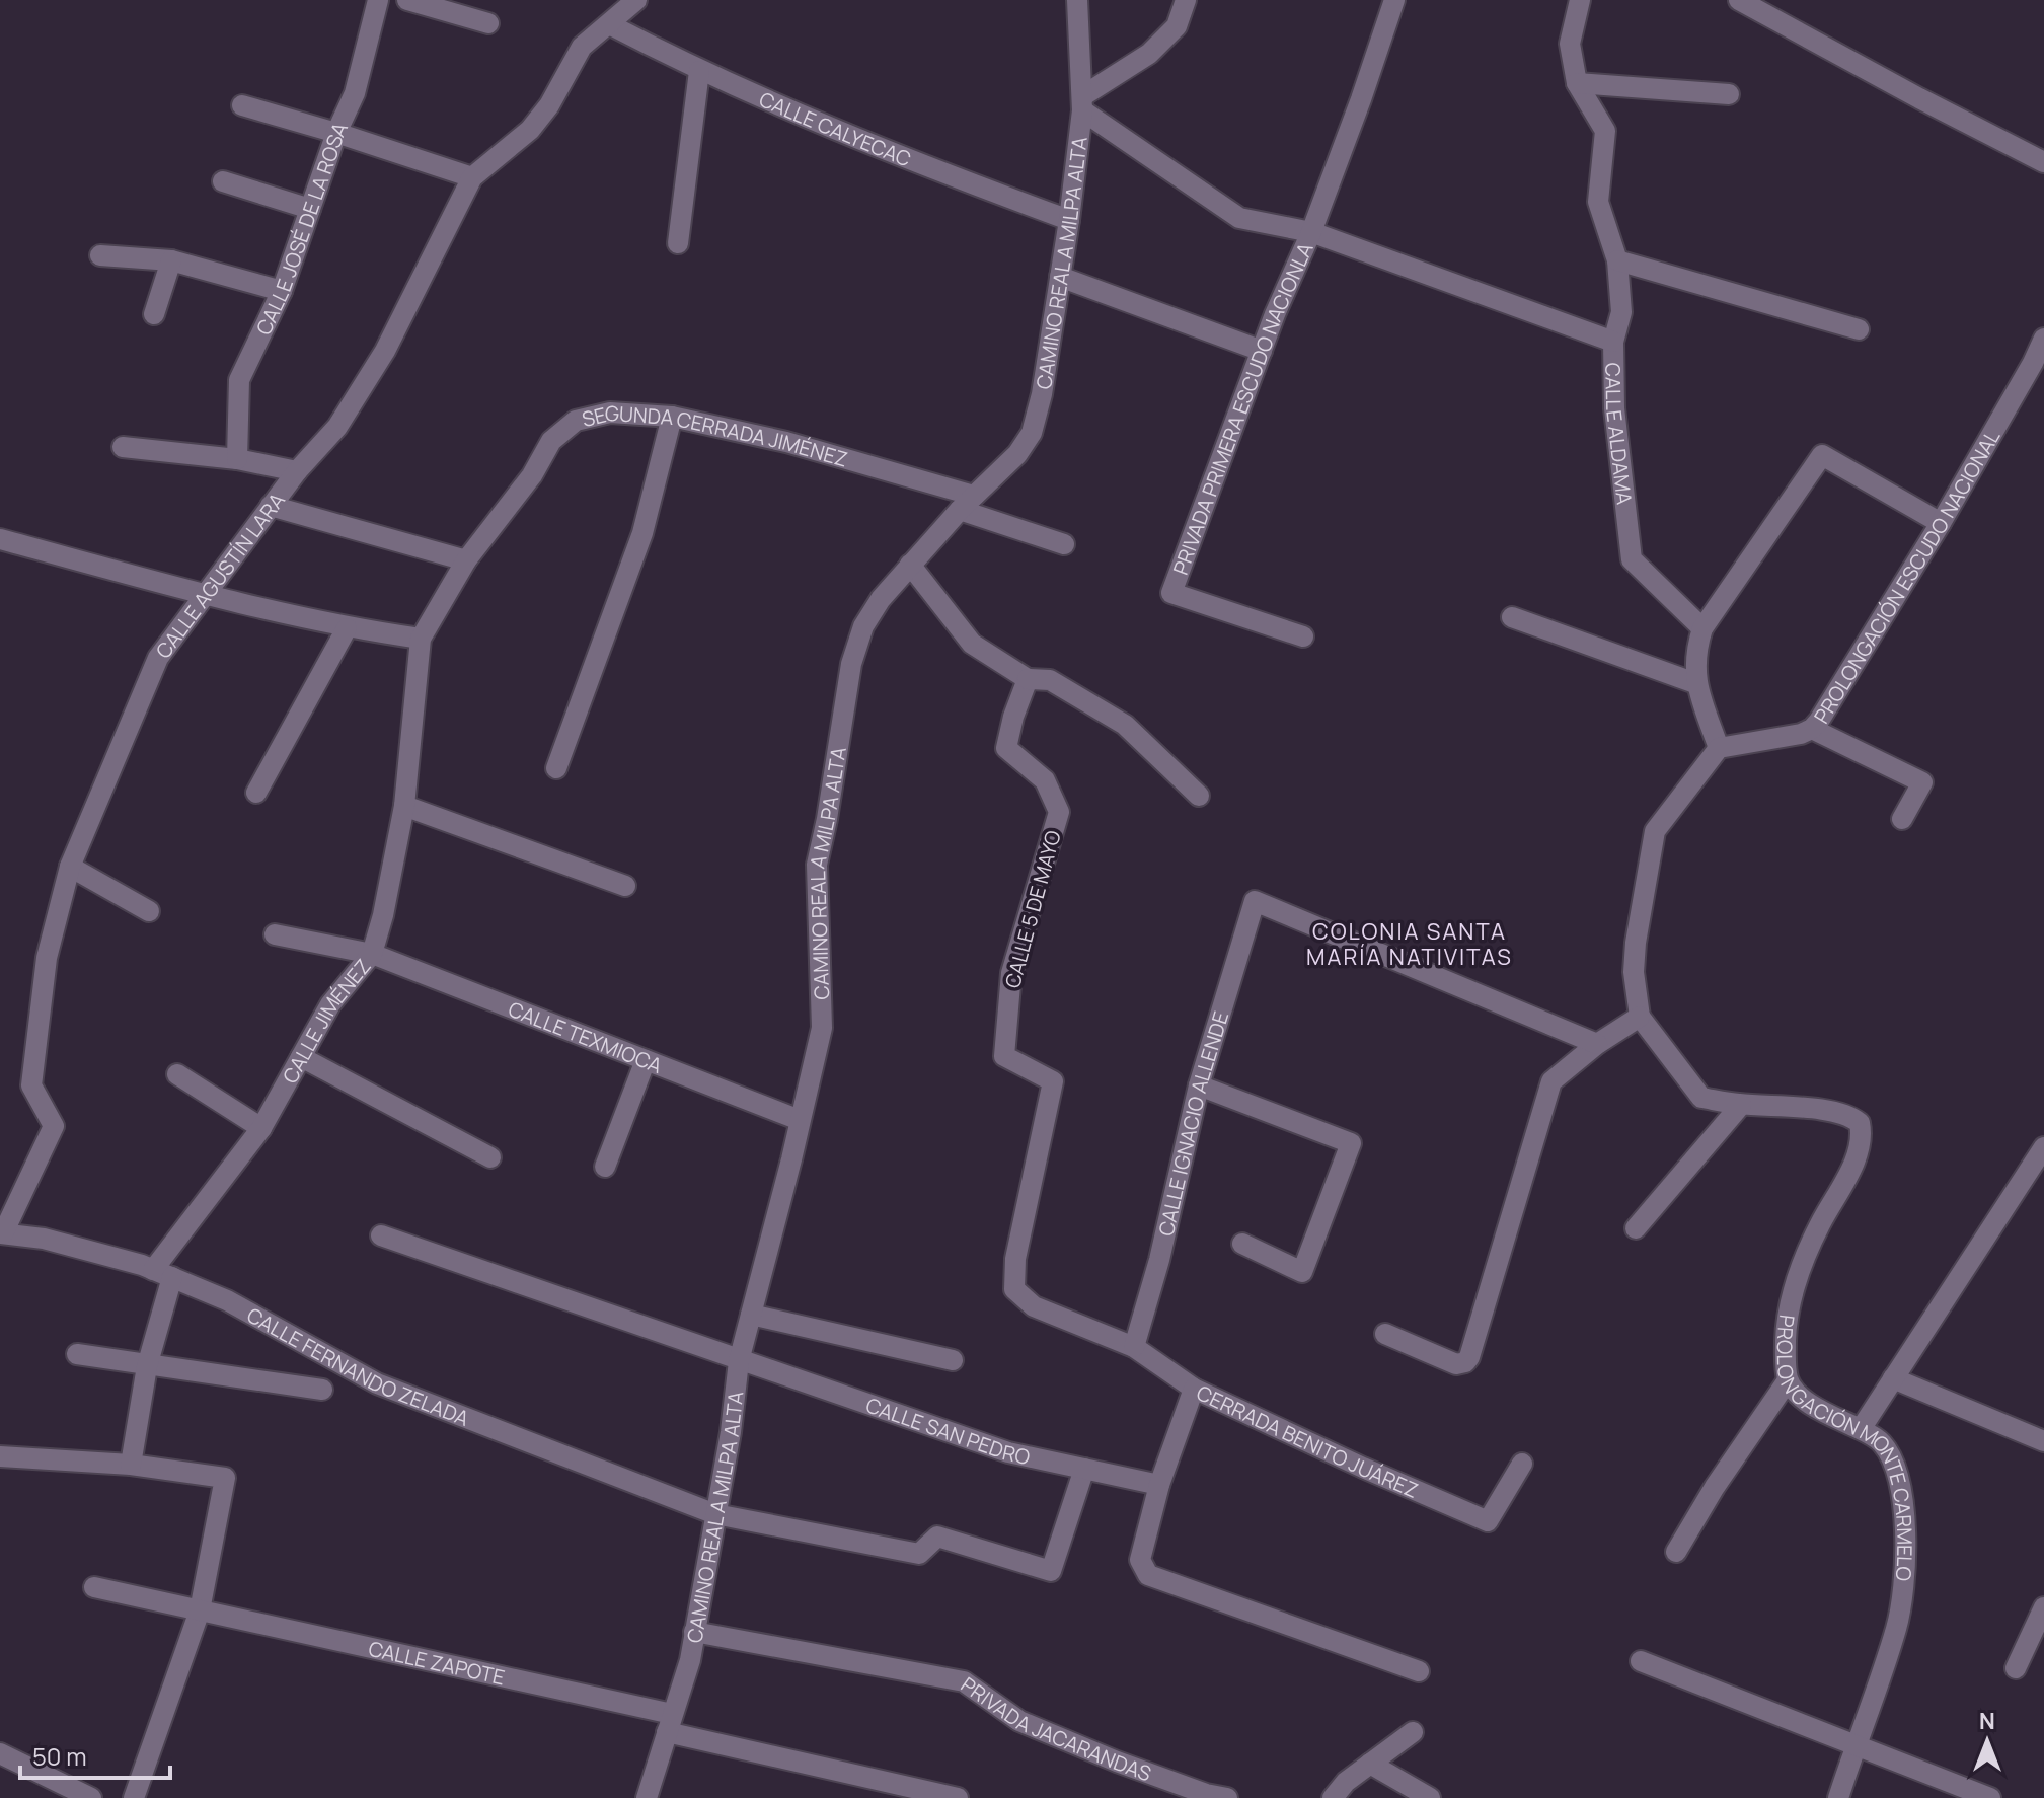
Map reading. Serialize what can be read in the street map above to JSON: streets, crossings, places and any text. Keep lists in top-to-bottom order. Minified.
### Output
{"streets":{"street":["CALLE CALYECAC","CALLE JOSÉ DE LA ROSA","CAMINO REAL A MILPA ALTA","PRIVADA PRIMERA ESCUDO NACIONLA","CALLE ALDAMA","SEGUNDA CERRADA JIMÉNEZ","CALLE AGUSTÍN LARA","PROLONGACIÓN ESCUDO NACIONAL","CALLE 5 DE MAYO","CALLE JIMÉNEZ","CALLE TEXMIOCA","CALLE IGNACIO ALLENDE","CALLE FERNANDO ZELADA","CALLE SAN PEDRO","CERRADA BENITO JUÁREZ","PROLONGACIÓN MONTE CARMELO","CALLE ZAPOTE","PRIVADA JACARANDAS"]},"crossings":[["CALLE CALYECAC","CAMINO REAL A MILPA ALTA"],["CALLE CALYECAC","CALLE AGUSTÍN LARA"],["CAMINO REAL A MILPA ALTA","SEGUNDA CERRADA JIMÉNEZ"],["CAMINO REAL A MILPA ALTA","CALLE TEXMIOCA"],["CAMINO REAL A MILPA ALTA","CALLE FERNANDO ZELADA"],["CAMINO REAL A MILPA ALTA","CALLE SAN PEDRO"],["CAMINO REAL A MILPA ALTA","CALLE ZAPOTE"],["CAMINO REAL A MILPA ALTA","PRIVADA JACARANDAS"],["SEGUNDA CERRADA JIMÉNEZ","CALLE JIMÉNEZ"],["CALLE AGUSTÍN LARA","CALLE FERNANDO ZELADA"],["CALLE 5 DE MAYO","CALLE IGNACIO ALLENDE"],["CALLE 5 DE MAYO","CERRADA BENITO JUÁREZ"],["CALLE JIMÉNEZ","CALLE TEXMIOCA"],["CALLE JIMÉNEZ","CALLE FERNANDO ZELADA"],["CALLE IGNACIO ALLENDE","CERRADA BENITO JUÁREZ"],["CALLE FERNANDO ZELADA","CALLE SAN PEDRO"]],"districts":["COLONIA SANTA MARÍA NATIVITAS"],"scale_bar":"50 m","north":"top"}
